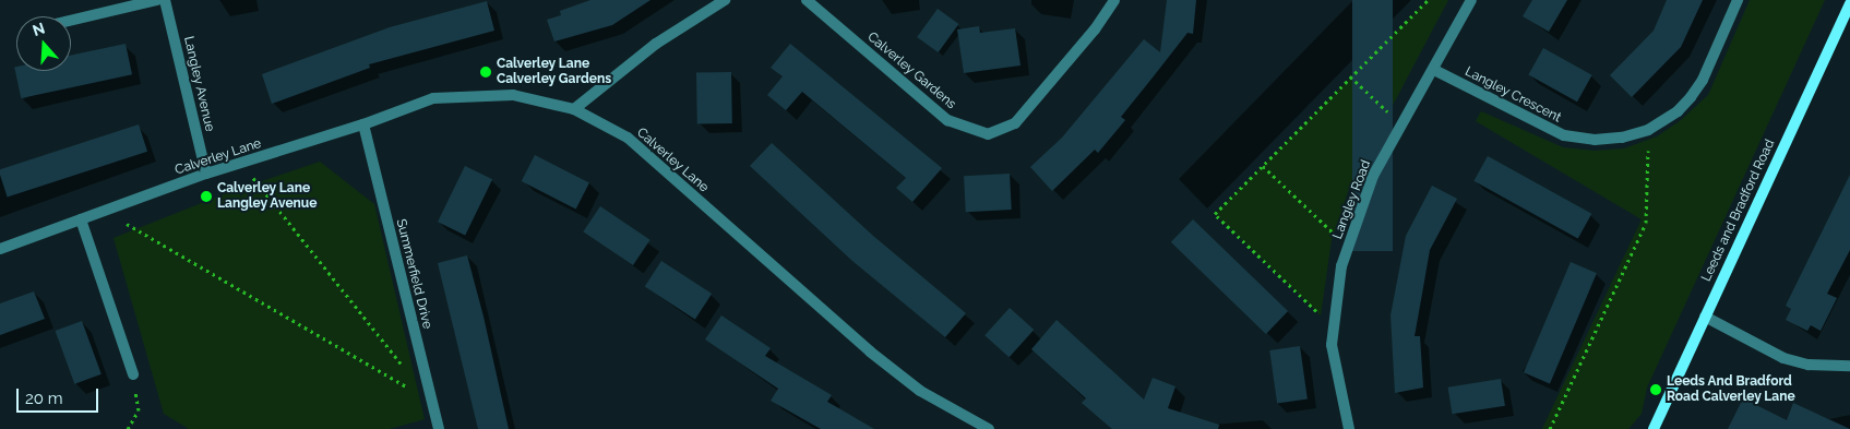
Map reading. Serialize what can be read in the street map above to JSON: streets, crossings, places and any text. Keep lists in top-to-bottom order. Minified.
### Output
{"streets":{"main road":["Leeds and Bradford Road"],"street":["Calverley Gardens","Langley Avenue","Langley Crescent","Calverley Lane","Langley Road","Summerfield Drive"]},"crossings":[["Langley Avenue","Calverley Lane"],["Langley Crescent","Langley Road"],["Calverley Lane","Summerfield Drive"]],"places":["Calverley Lane Calverley Gardens","Calverley Lane Langley Avenue","Leeds And Bradford Road Calverley Lane"],"scale_bar":"20 m","north":"top"}
